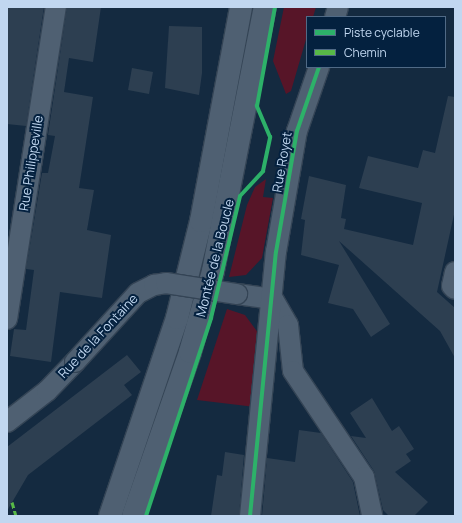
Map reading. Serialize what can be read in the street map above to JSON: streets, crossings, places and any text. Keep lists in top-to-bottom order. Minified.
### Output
{"streets":{"main road":["Montée de la Boucle"],"street":["Rue Royet","Rue Philippeville","Rue de la Fontaine"]},"crossings":[["Rue Royet","Rue de la Fontaine"]],"legend":["Piste cyclable","Chemin"]}
